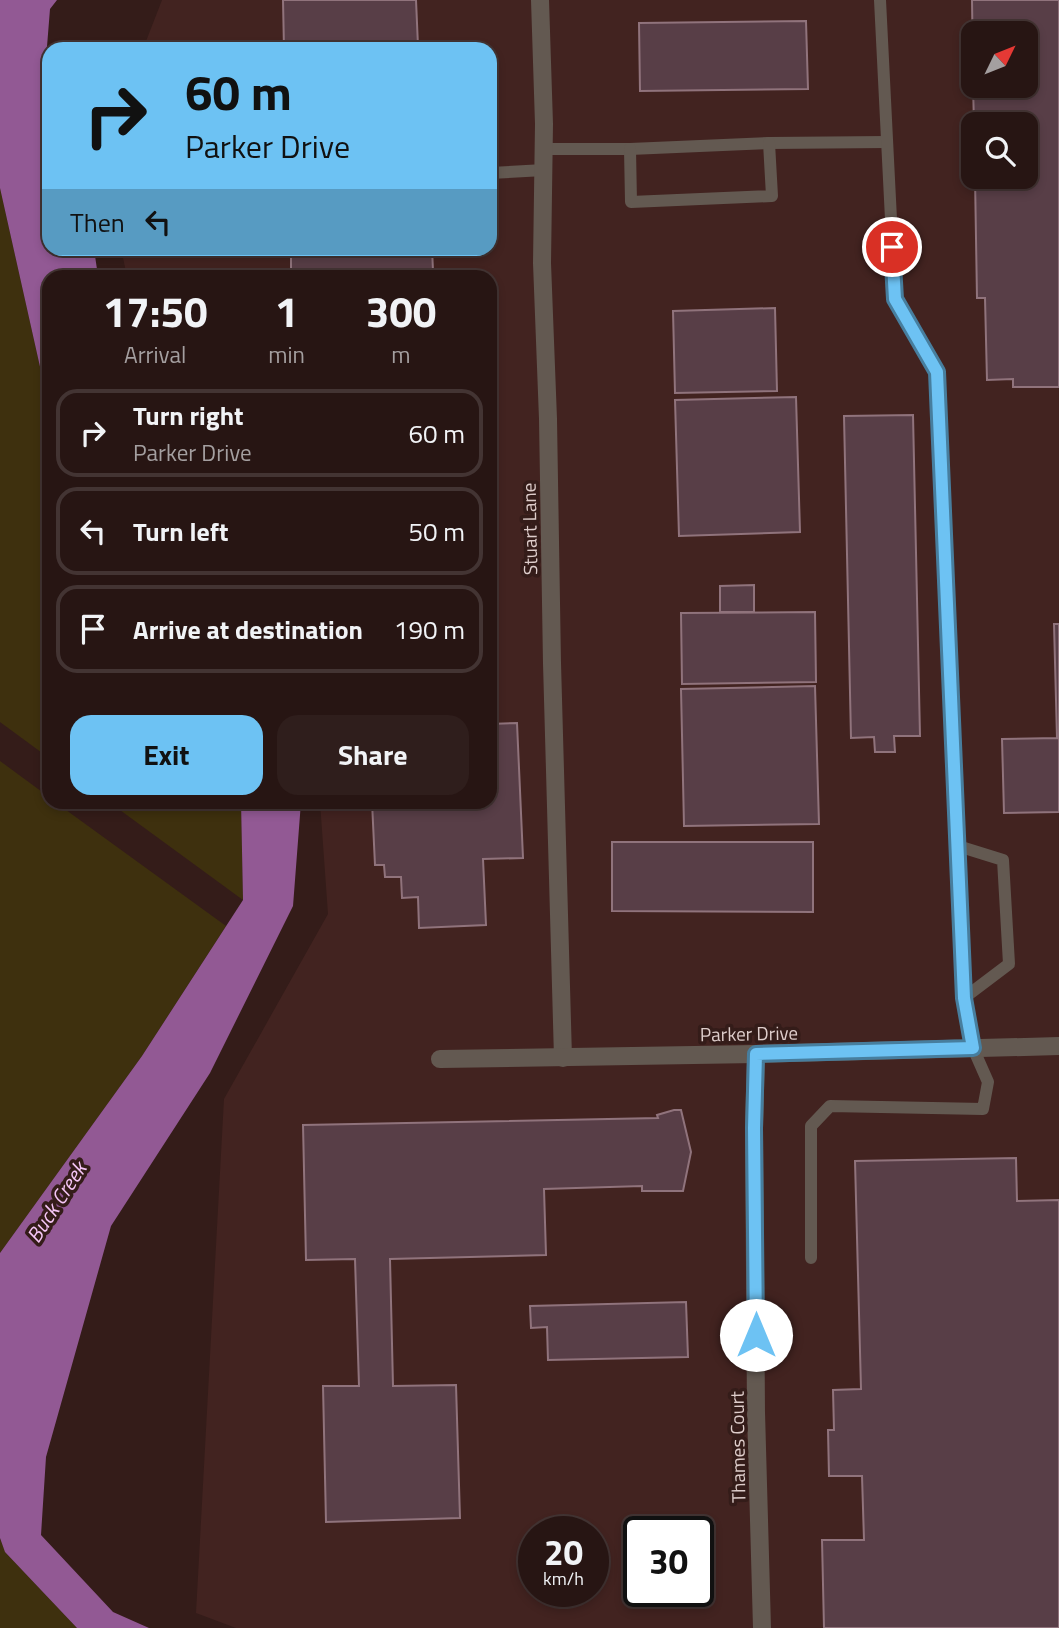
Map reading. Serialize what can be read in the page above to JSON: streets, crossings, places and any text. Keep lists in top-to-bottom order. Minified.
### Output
{"streets":{"street":["Stuart Lane","Parker Drive","Thames Court"]},"crossings":[["Stuart Lane","Parker Drive"],["Parker Drive","Thames Court"]],"water":["Buck Creek"],"north":"top right","page":{"turn":["60 m","Parker Drive"],"then":"Then","eta":["17:50","Arrival","1","min","300","m"],"list":[{"name":"Turn right","note":"Parker Drive","value":"60 m"},{"name":"Turn left","value":"50 m"},{"name":"Arrive at destination","value":"190 m"}],"buttons":["Exit","Share"],"speed":"20 km/h","limit":"30"}}
